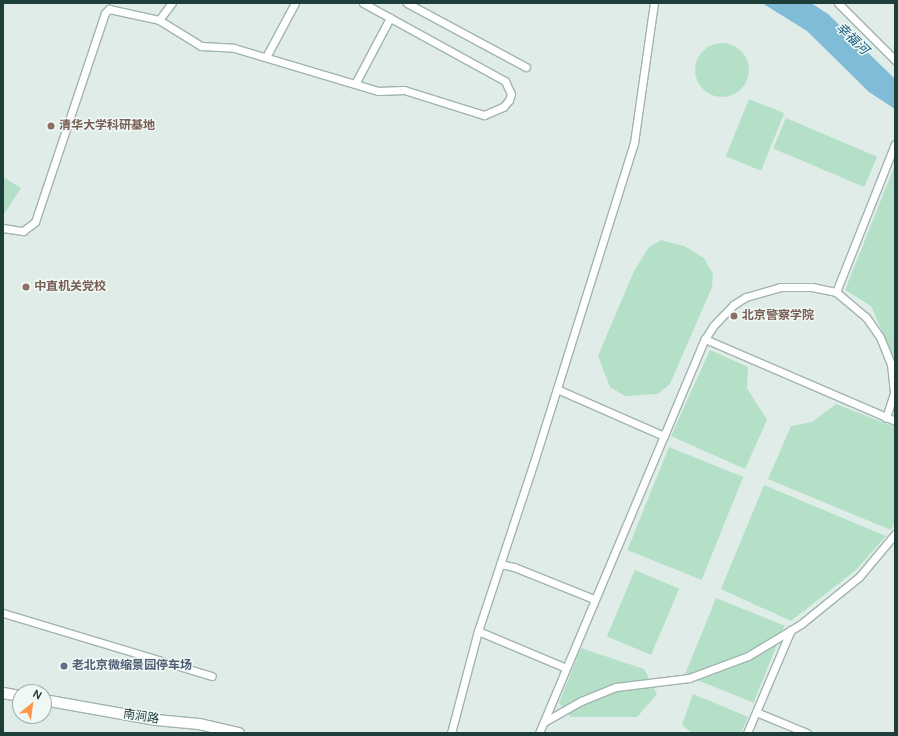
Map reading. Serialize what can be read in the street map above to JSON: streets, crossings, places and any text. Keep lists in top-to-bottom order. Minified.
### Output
{"streets":{"main road":["南涧路"]},"water":["幸福河"],"places":["清华大学科研基地","中直机关党校","北京警察学院","老北京微缩景园停车场"],"north":"top right"}
